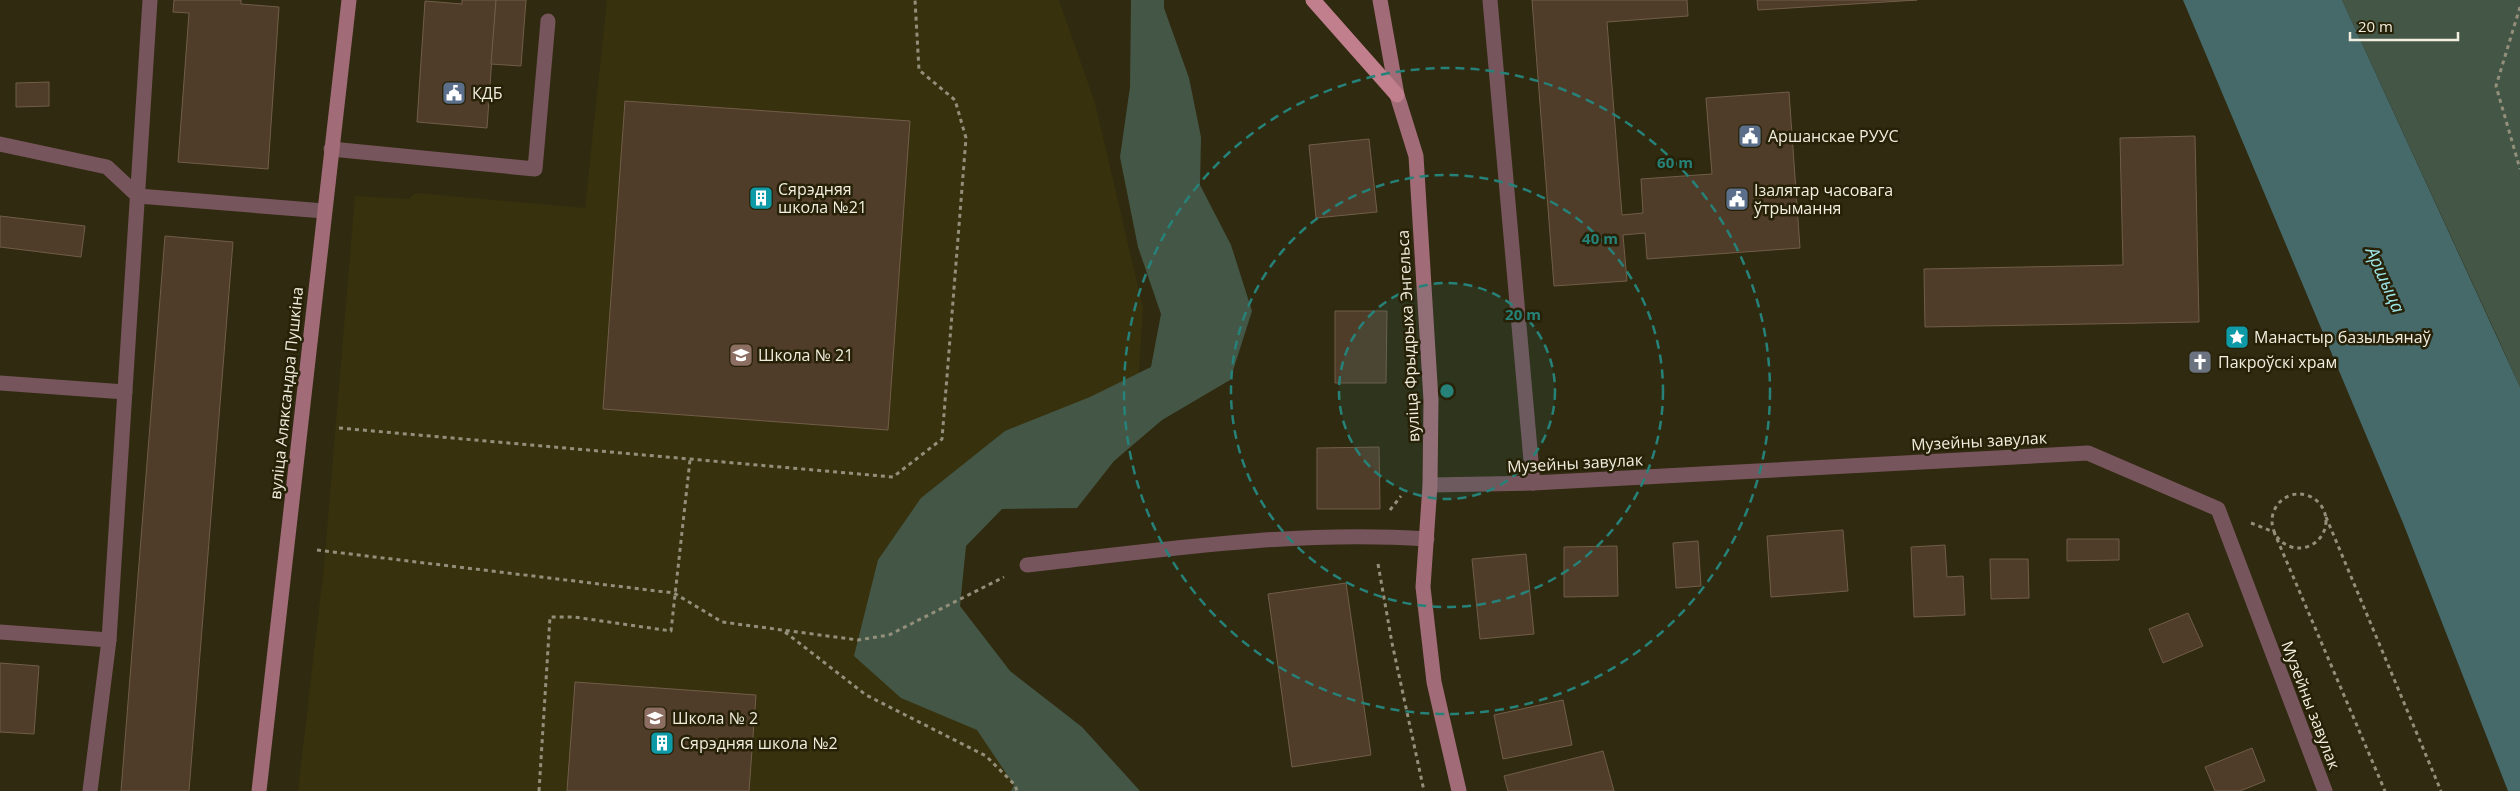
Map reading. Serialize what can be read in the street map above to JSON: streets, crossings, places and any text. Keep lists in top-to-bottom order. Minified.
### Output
{"streets":{"street":["вуліца Фрыдрыха Энгельса","вуліца Аляксандра Пушкіна","Музейны завулак"]},"crossings":[["вуліца Фрыдрыха Энгельса","Музейны завулак"]],"water":["Аршыца"],"places":{"public building":["КДБ","Аршанскае РУУС","Ізалятар часовага ўтрымання"],"building":["Сярэдняя школа №21","Сярэдняя школа №2"],"place":["Манастыр базыльянаў"],"school or university":["Школа № 21","Школа № 2"],"church":["Пакроўскі храм"]},"scale_bar":"20 m","rings":["60 m","40 m","20 m"]}
